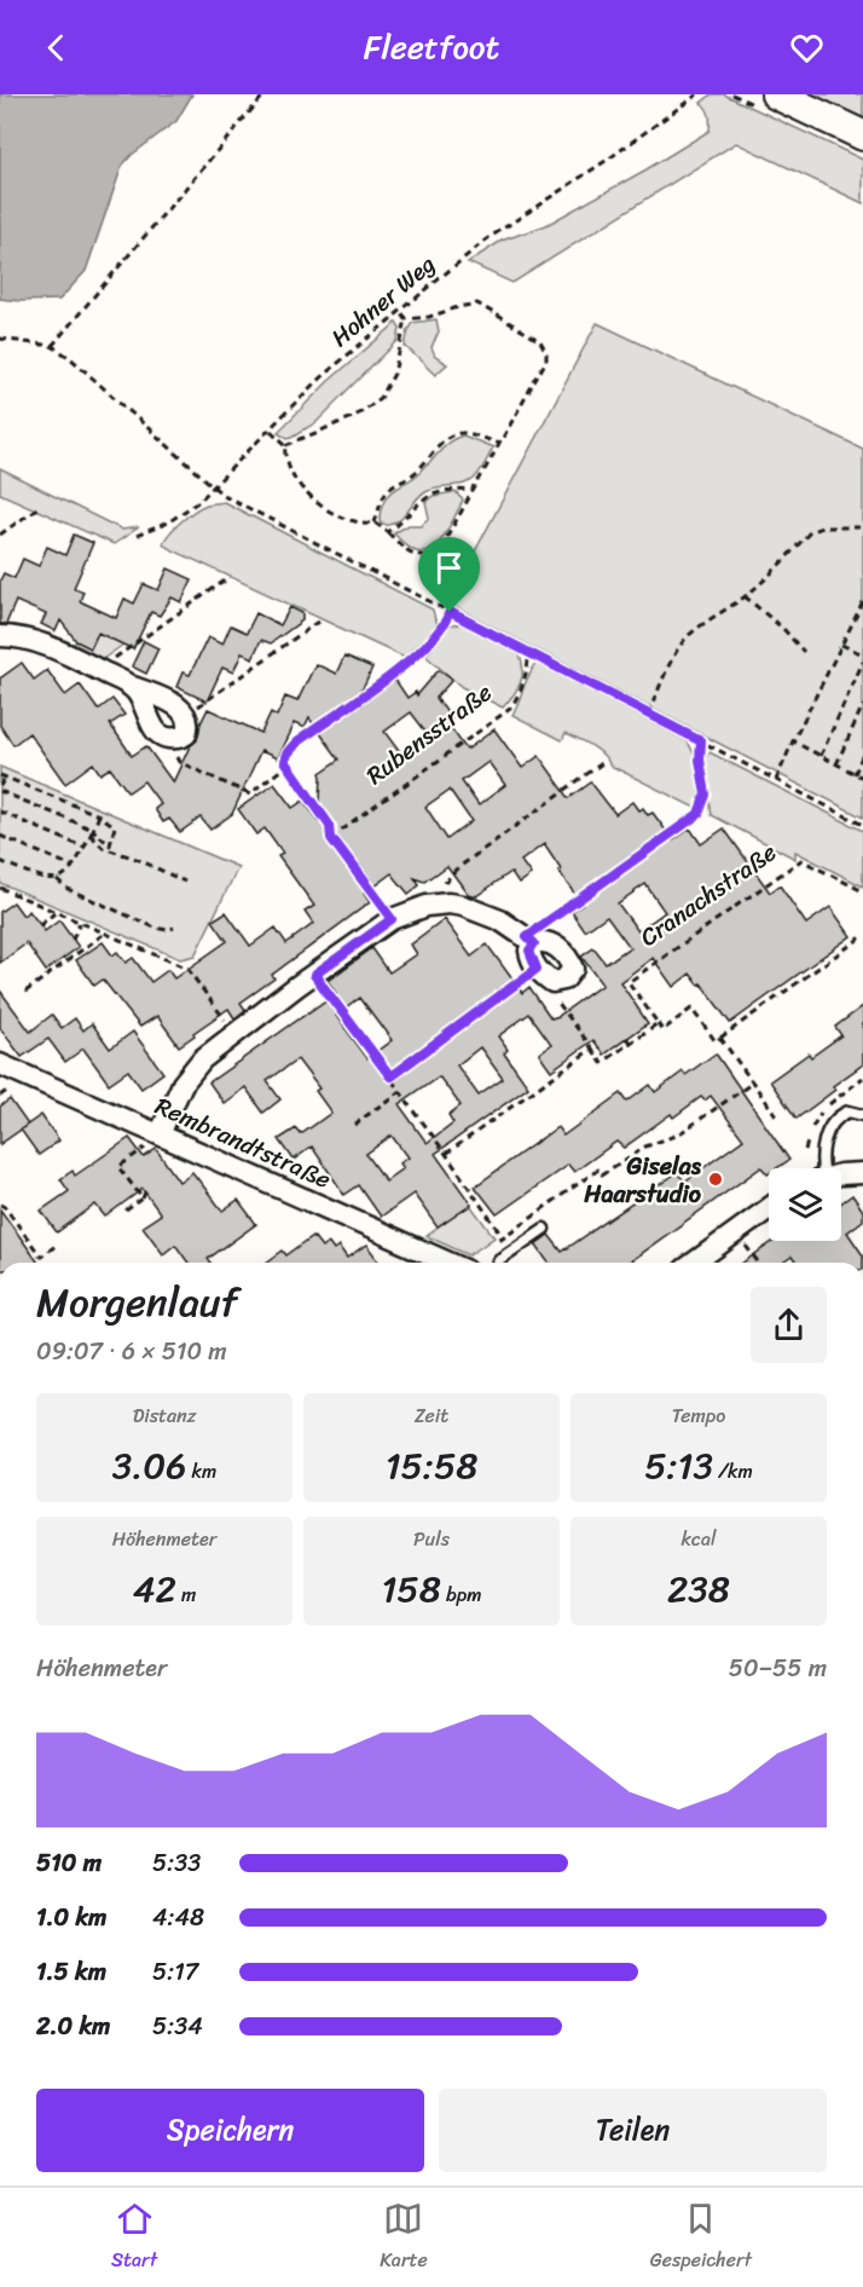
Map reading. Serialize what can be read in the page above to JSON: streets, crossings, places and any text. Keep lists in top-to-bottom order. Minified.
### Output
{"streets":{"street":["Rembrandtstraße"],"path":["Hohner Weg","Rubensstraße","Cranachstraße"]},"places":["Giselas Haarstudio"],"page":{"header":"Fleetfoot","heading":["Morgenlauf","09:07 · 6 × 510 m"],"stats":[["Distanz","3.06 km"],["Zeit","15:58"],["Tempo","5:13 /km"],["Höhenmeter","42 m"],["Puls","158 bpm"],["kcal","238"]],"chart":["Höhenmeter","50–55 m"],"list":[{"name":"510 m","note":"5:33"},{"name":"1.0 km","note":"4:48"},{"name":"1.5 km","note":"5:17"},{"name":"2.0 km","note":"5:34"}],"buttons":["Speichern","Teilen"],"tabs":["Start","Karte","Gespeichert"]}}
